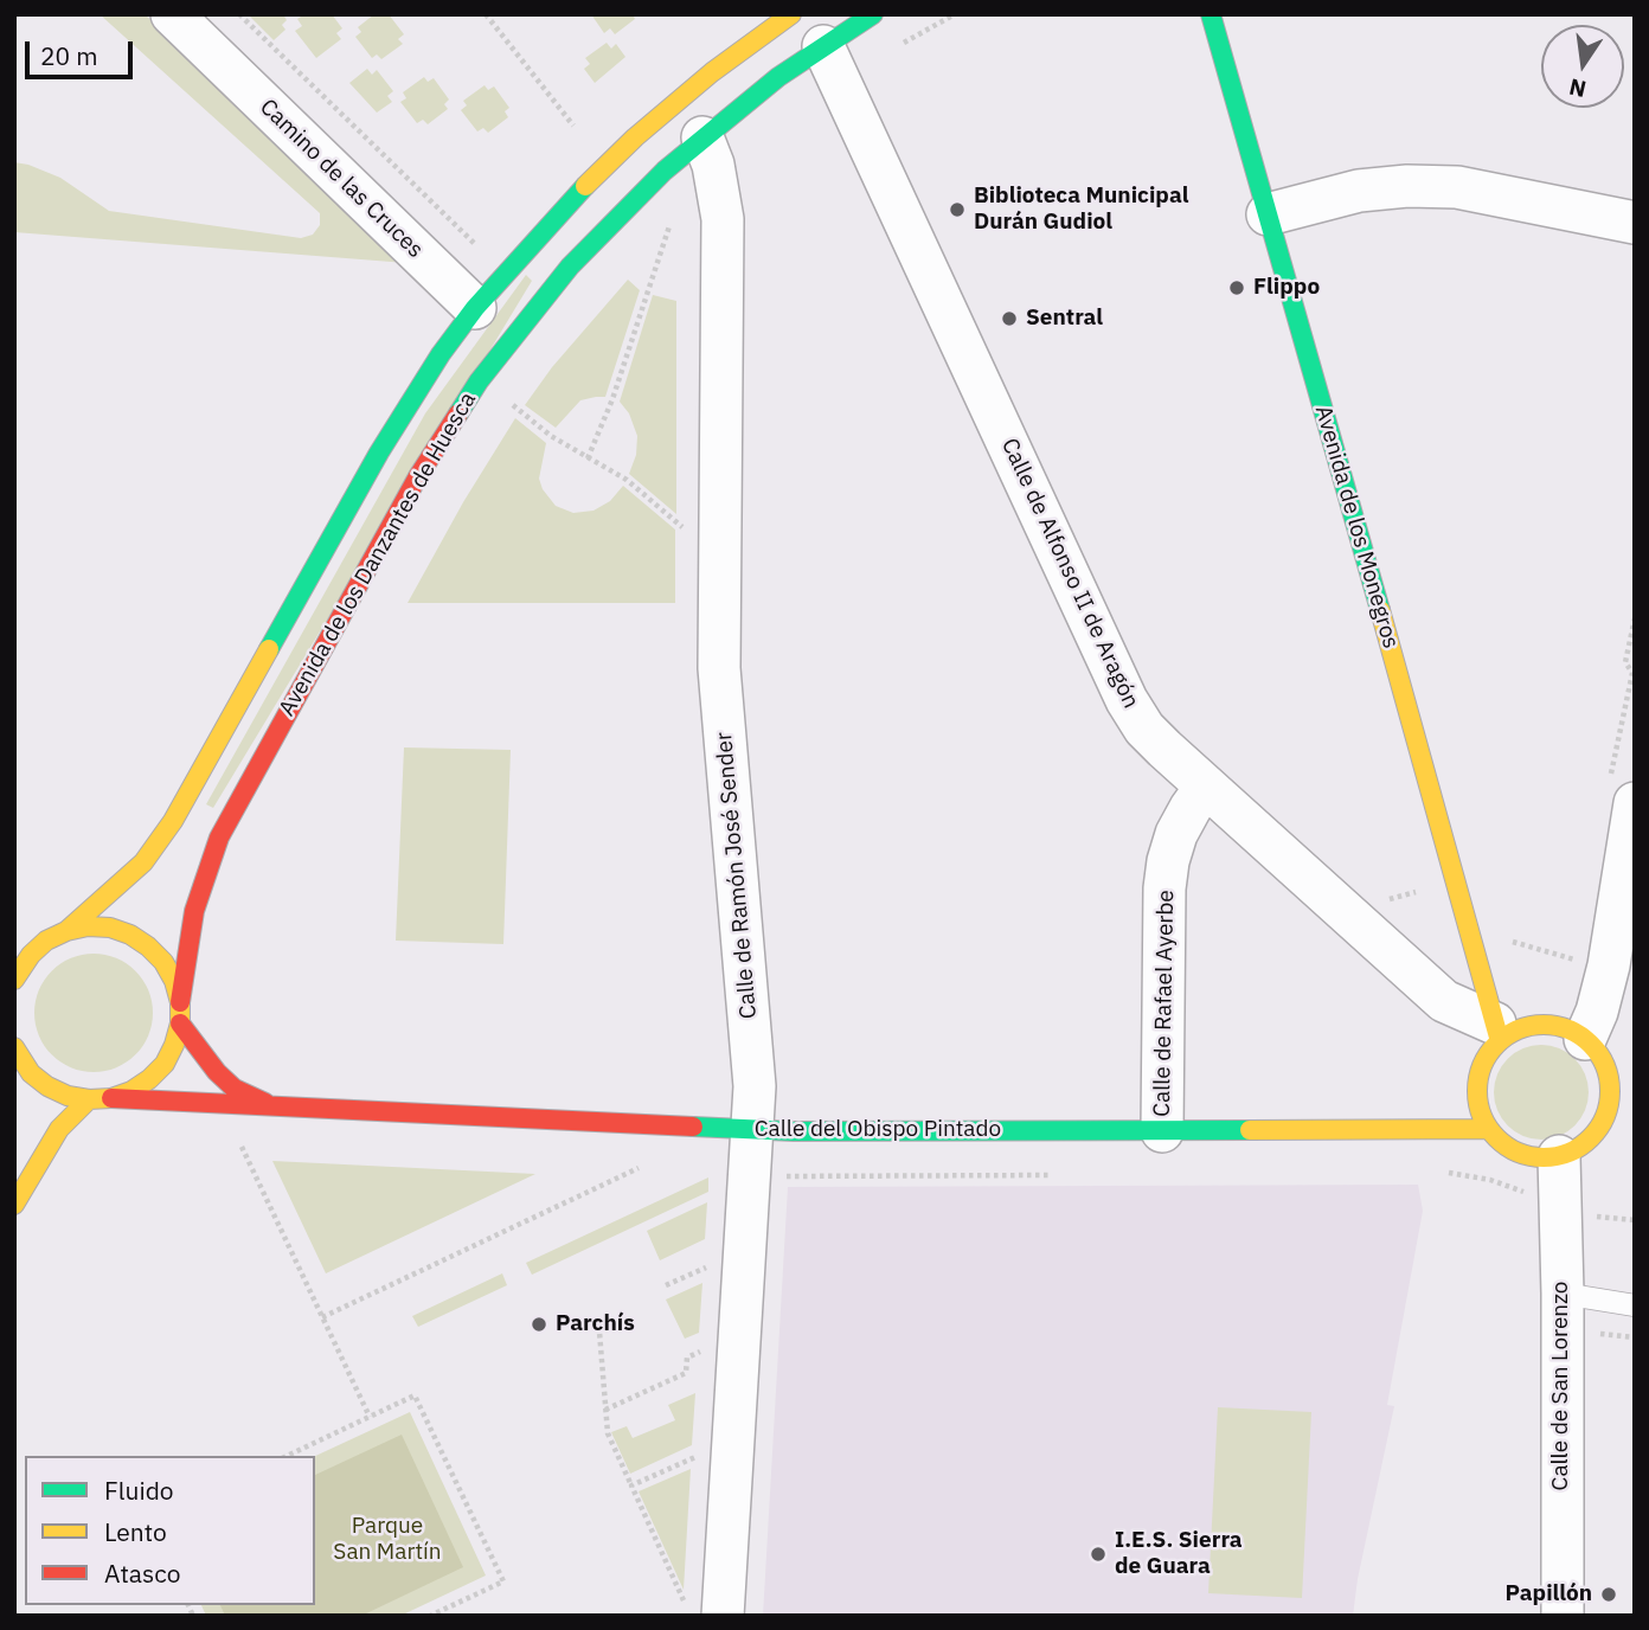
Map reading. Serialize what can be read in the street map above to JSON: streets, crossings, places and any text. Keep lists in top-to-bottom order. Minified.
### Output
{"streets":{"main road":["Avenida de los Monegros","Avenida de los Danzantes de Huesca","Calle del Obispo Pintado"],"street":["Camino de las Cruces","Calle de Alfonso II de Aragón","Calle de Ramón José Sender","Calle de Rafael Ayerbe","Calle de San Lorenzo"]},"crossings":[["Camino de las Cruces","Avenida de los Danzantes de Huesca"],["Avenida de los Monegros","Calle de Alfonso II de Aragón"],["Avenida de los Monegros","Calle del Obispo Pintado"],["Avenida de los Monegros","Calle de San Lorenzo"],["Avenida de los Danzantes de Huesca","Calle de Alfonso II de Aragón"],["Avenida de los Danzantes de Huesca","Calle de Ramón José Sender"],["Calle de Alfonso II de Aragón","Calle de Rafael Ayerbe"],["Calle de Alfonso II de Aragón","Calle del Obispo Pintado"],["Calle de Alfonso II de Aragón","Calle de San Lorenzo"],["Calle de Ramón José Sender","Calle del Obispo Pintado"],["Calle de Rafael Ayerbe","Calle del Obispo Pintado"],["Calle del Obispo Pintado","Calle de San Lorenzo"]],"parks":["Parque San Martín"],"places":["Biblioteca Municipal Durán Gudiol","Flippo","Sentral","Parchís","I.E.S. Sierra de Guara","Papillón"],"legend":["Fluido","Lento","Atasco"],"scale_bar":"20 m","north":"bottom"}
